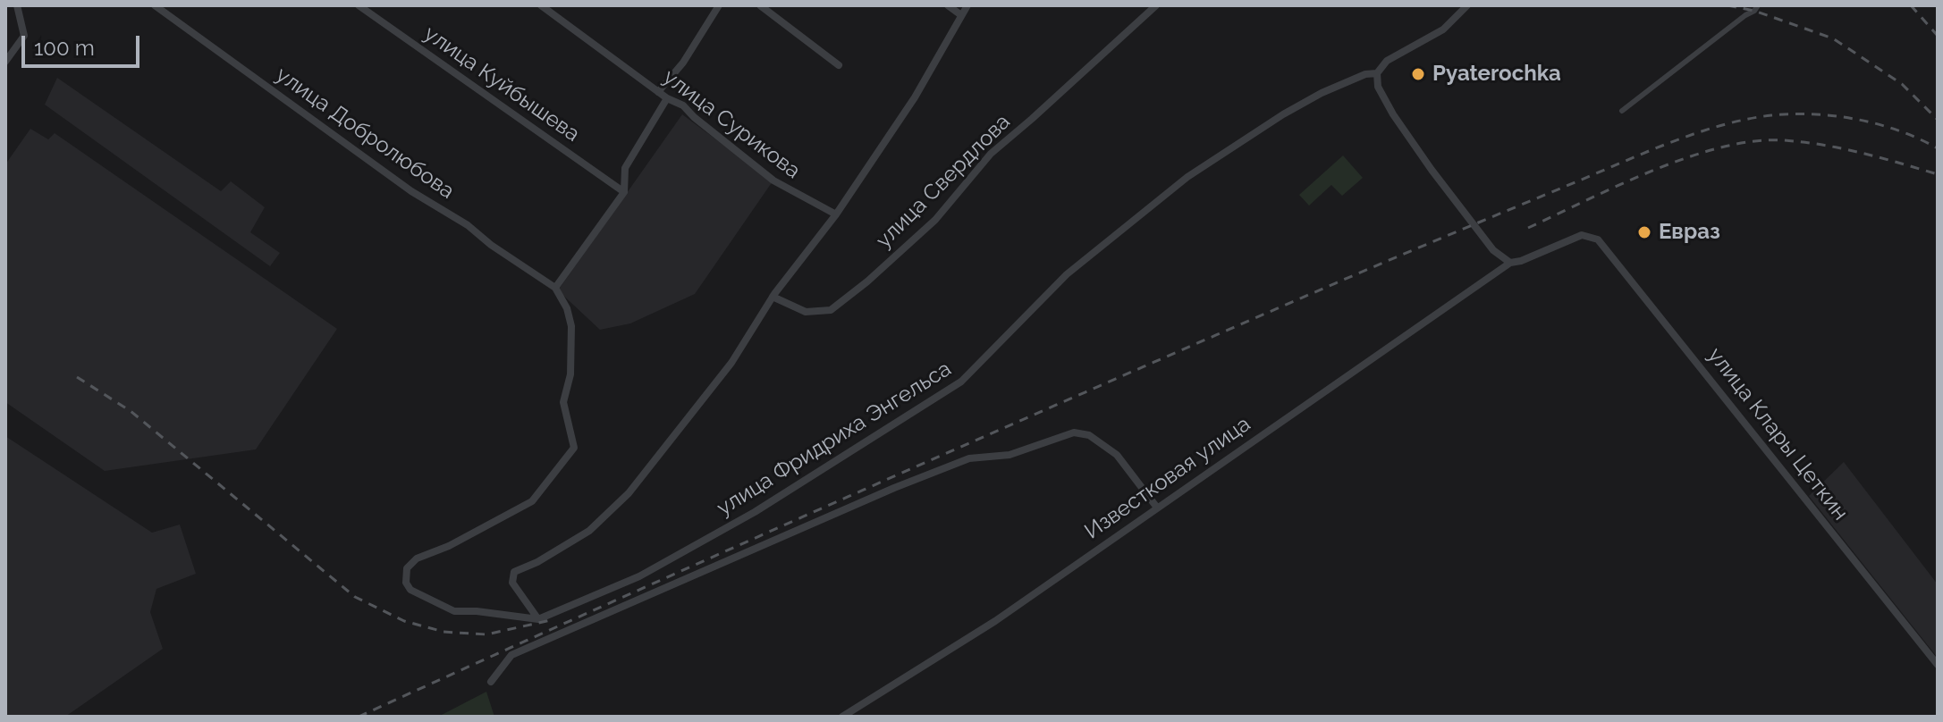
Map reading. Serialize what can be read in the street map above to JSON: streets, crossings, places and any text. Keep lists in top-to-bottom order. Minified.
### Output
{"streets":{"street":["улица Куйбышева","улица Сурикова","улица Добролюбова","улица Свердлова","улица Клары Цеткин","улица Фридриха Энгельса","Известковая улица"]},"crossings":[["улица Клары Цеткин","Известковая улица"]],"places":["Pyaterochka","Евраз"],"scale_bar":"100 m"}
